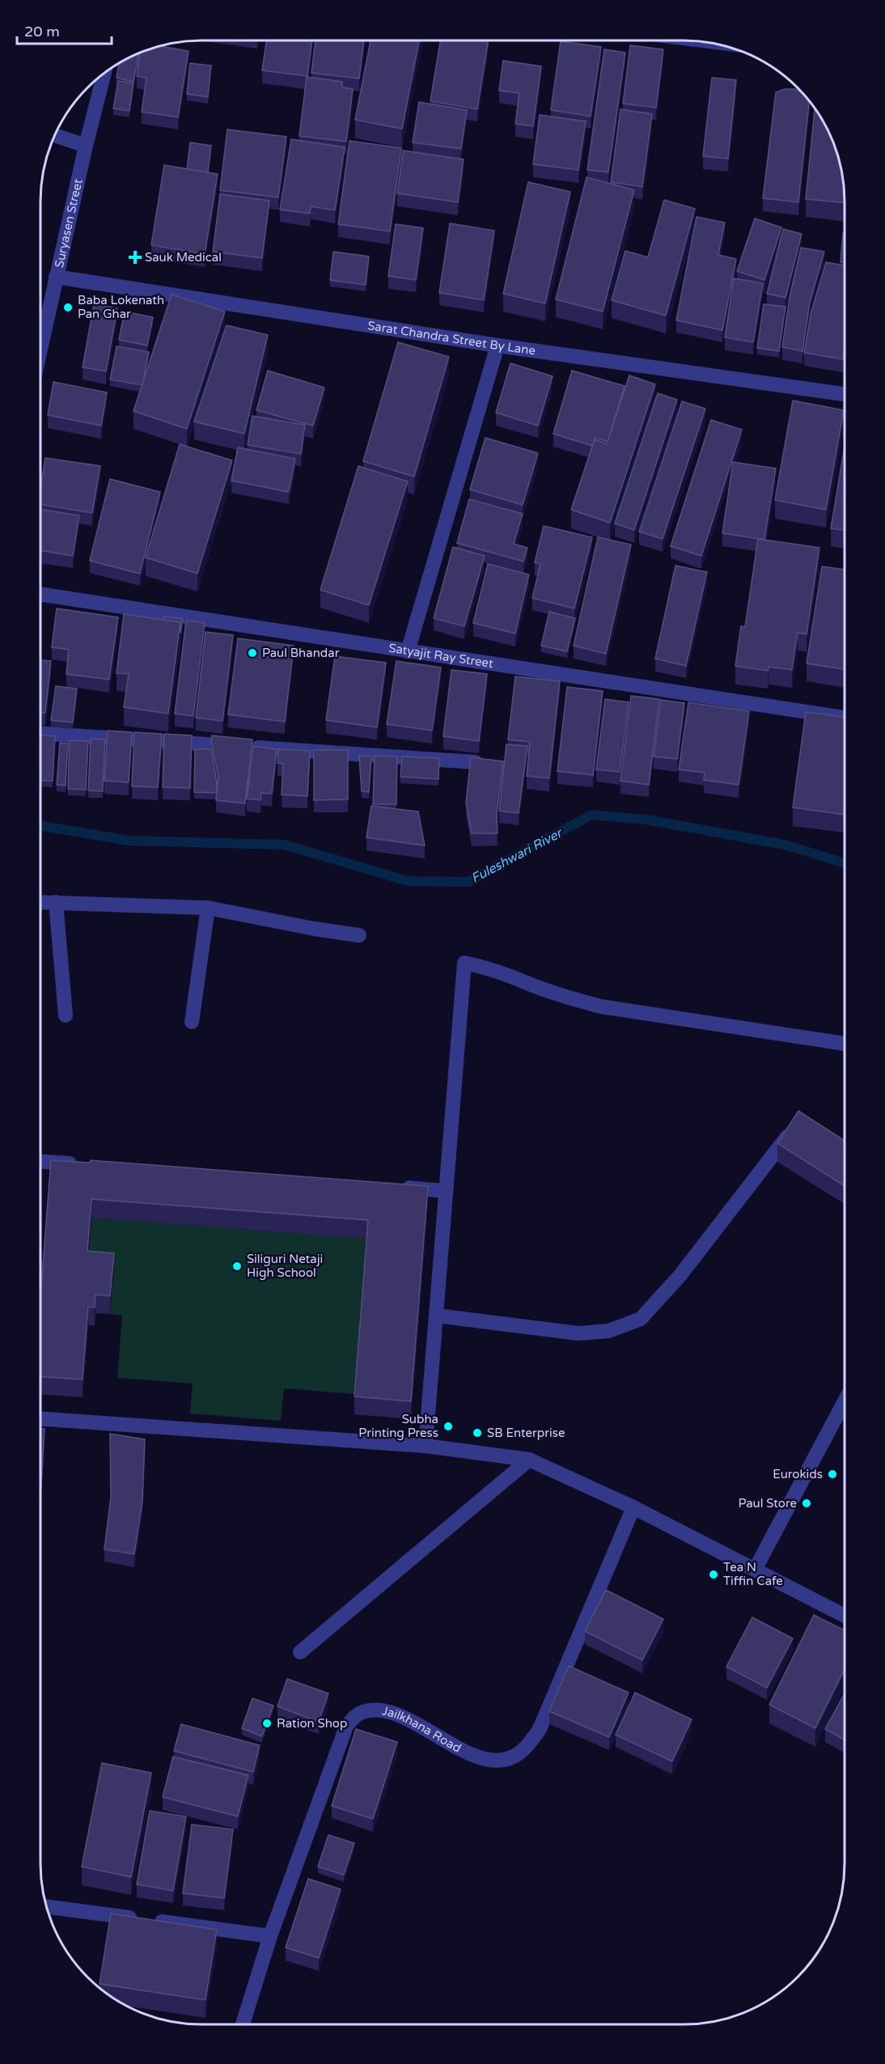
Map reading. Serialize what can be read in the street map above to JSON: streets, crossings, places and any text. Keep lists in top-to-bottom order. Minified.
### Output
{"streets":{"street":["Suryasen Street","Sarat Chandra Street By Lane","Satyajit Ray Street","Jailkhana Road"]},"crossings":[["Suryasen Street","Sarat Chandra Street By Lane"]],"water":["Fuleshwari River"],"places":{"health":["Sauk Medical"],"other":["Baba Lokenath Pan Ghar","Paul Bhandar","Siliguri Netaji High School","Subha Printing Press","SB Enterprise","Eurokids","Paul Store","Tea N Tiffin Cafe","Ration Shop"]},"scale_bar":"20 m"}
